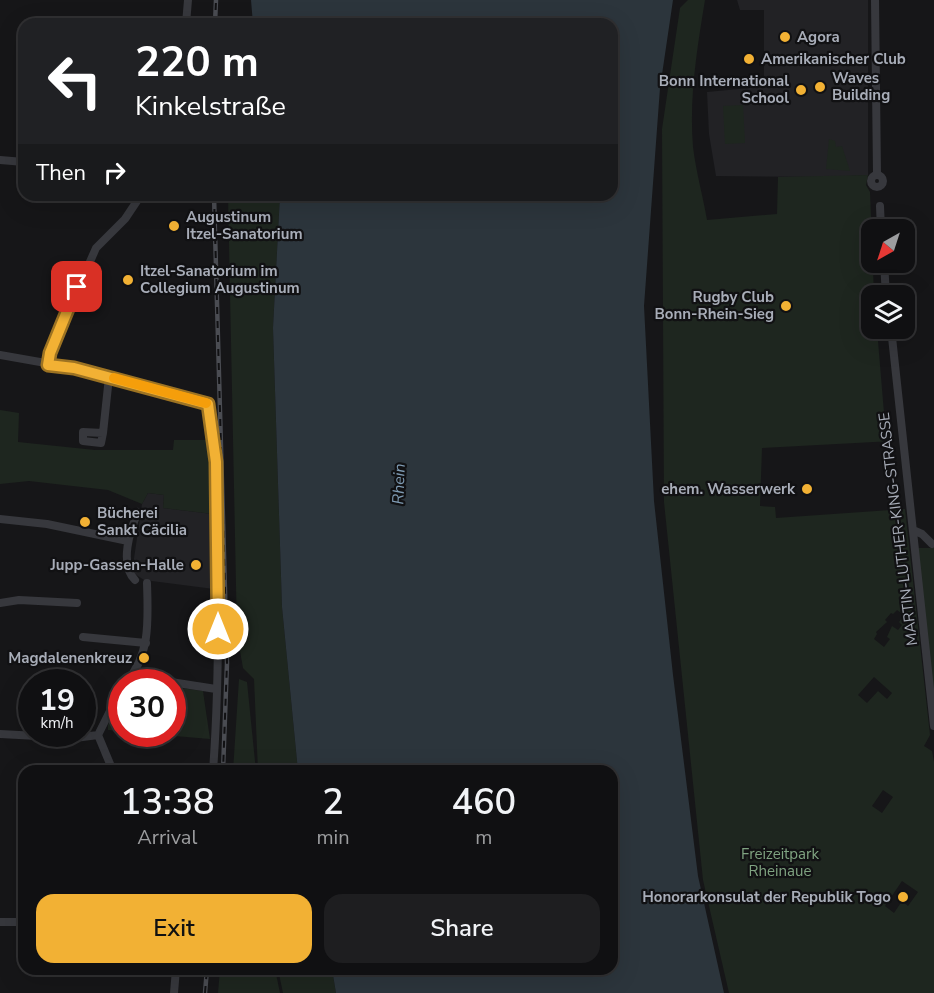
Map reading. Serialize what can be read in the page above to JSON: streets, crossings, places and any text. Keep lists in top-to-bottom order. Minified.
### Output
{"streets":{"street":["MARTIN-LUTHER-KING-STRASSE"]},"water":["Rhein"],"parks":["Freizeitpark Rheinaue"],"places":["Agora","Amerikanischer Club","Waves Building","Bonn International School","Augustinum Itzel-Sanatorium","Itzel-Sanatorium im Collegium Augustinum","Rugby Club Bonn-Rhein-Sieg","ehem. Wasserwerk","Bücherei Sankt Cäcilia","Jupp-Gassen-Halle","Magdalenenkreuz","Honorarkonsulat der Republik Togo"],"north":"bottom left","page":{"turn":["220 m","Kinkelstraße"],"then":"Then","speed":"19 km/h","limit":"30","eta":["13:38","Arrival","2","min","460","m"],"buttons":["Exit","Share"]}}
